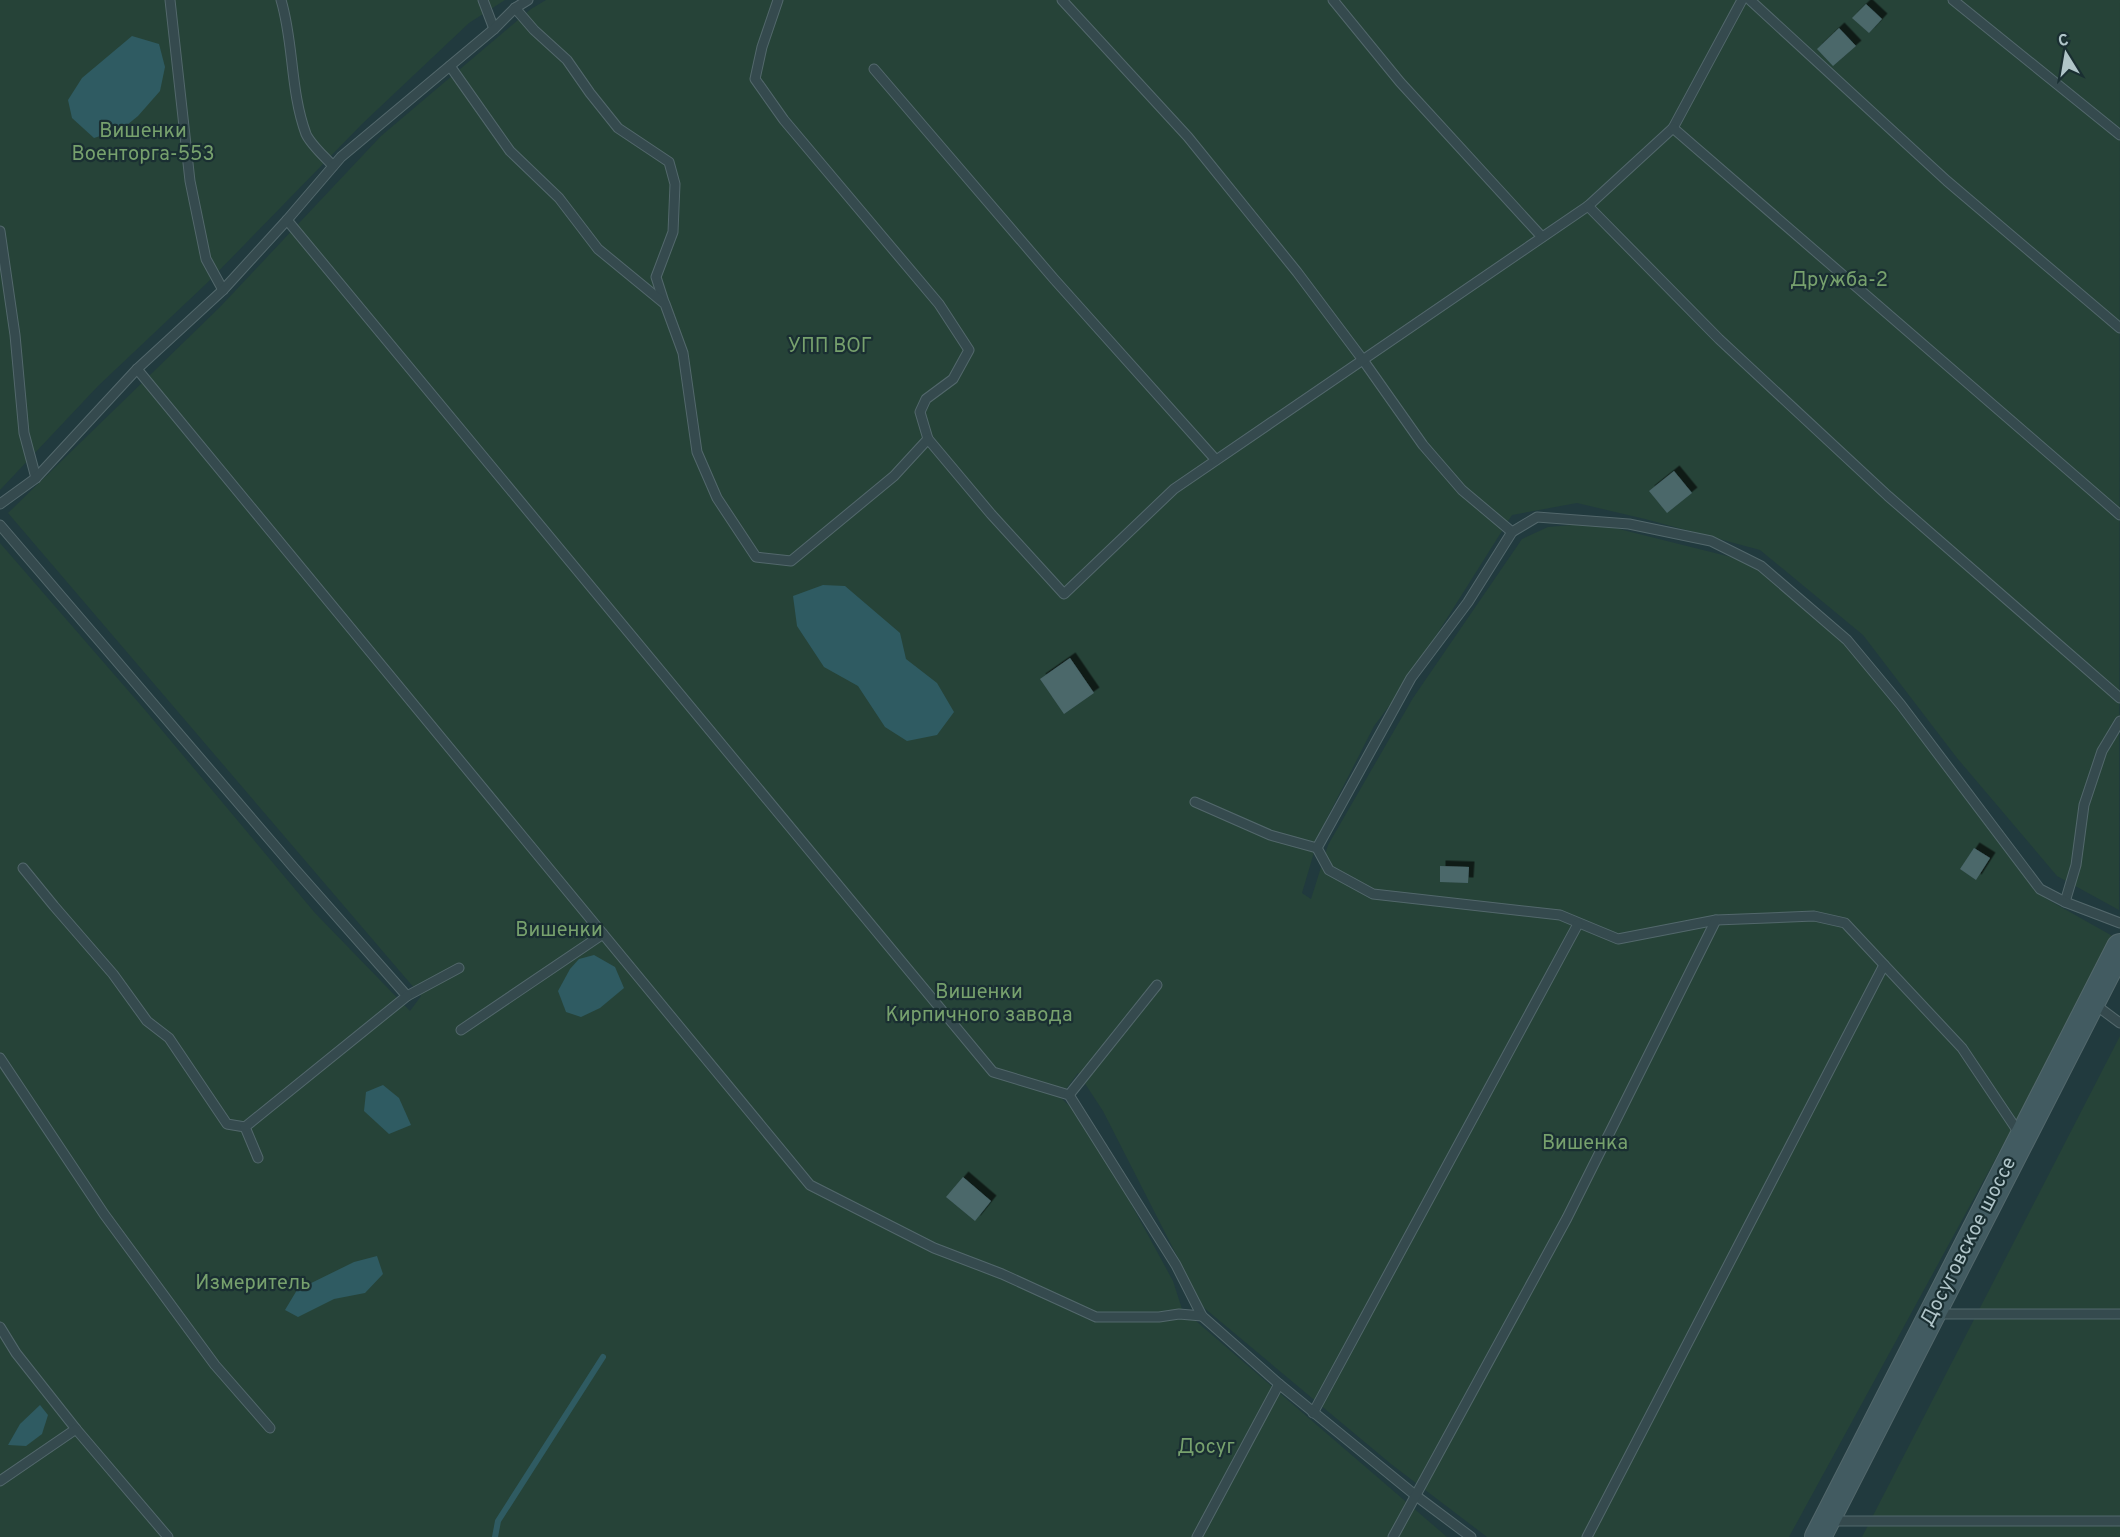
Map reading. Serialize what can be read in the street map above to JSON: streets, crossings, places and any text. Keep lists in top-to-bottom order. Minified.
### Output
{"streets":{"main road":["Досуговское шоссе"]},"parks":["Вишенки Военторга-553","Дружба-2","УПП ВОГ","Вишенки","Вишенки Кирпичного завода","Вишенка","Измеритель","Досуг"],"north":"top"}
